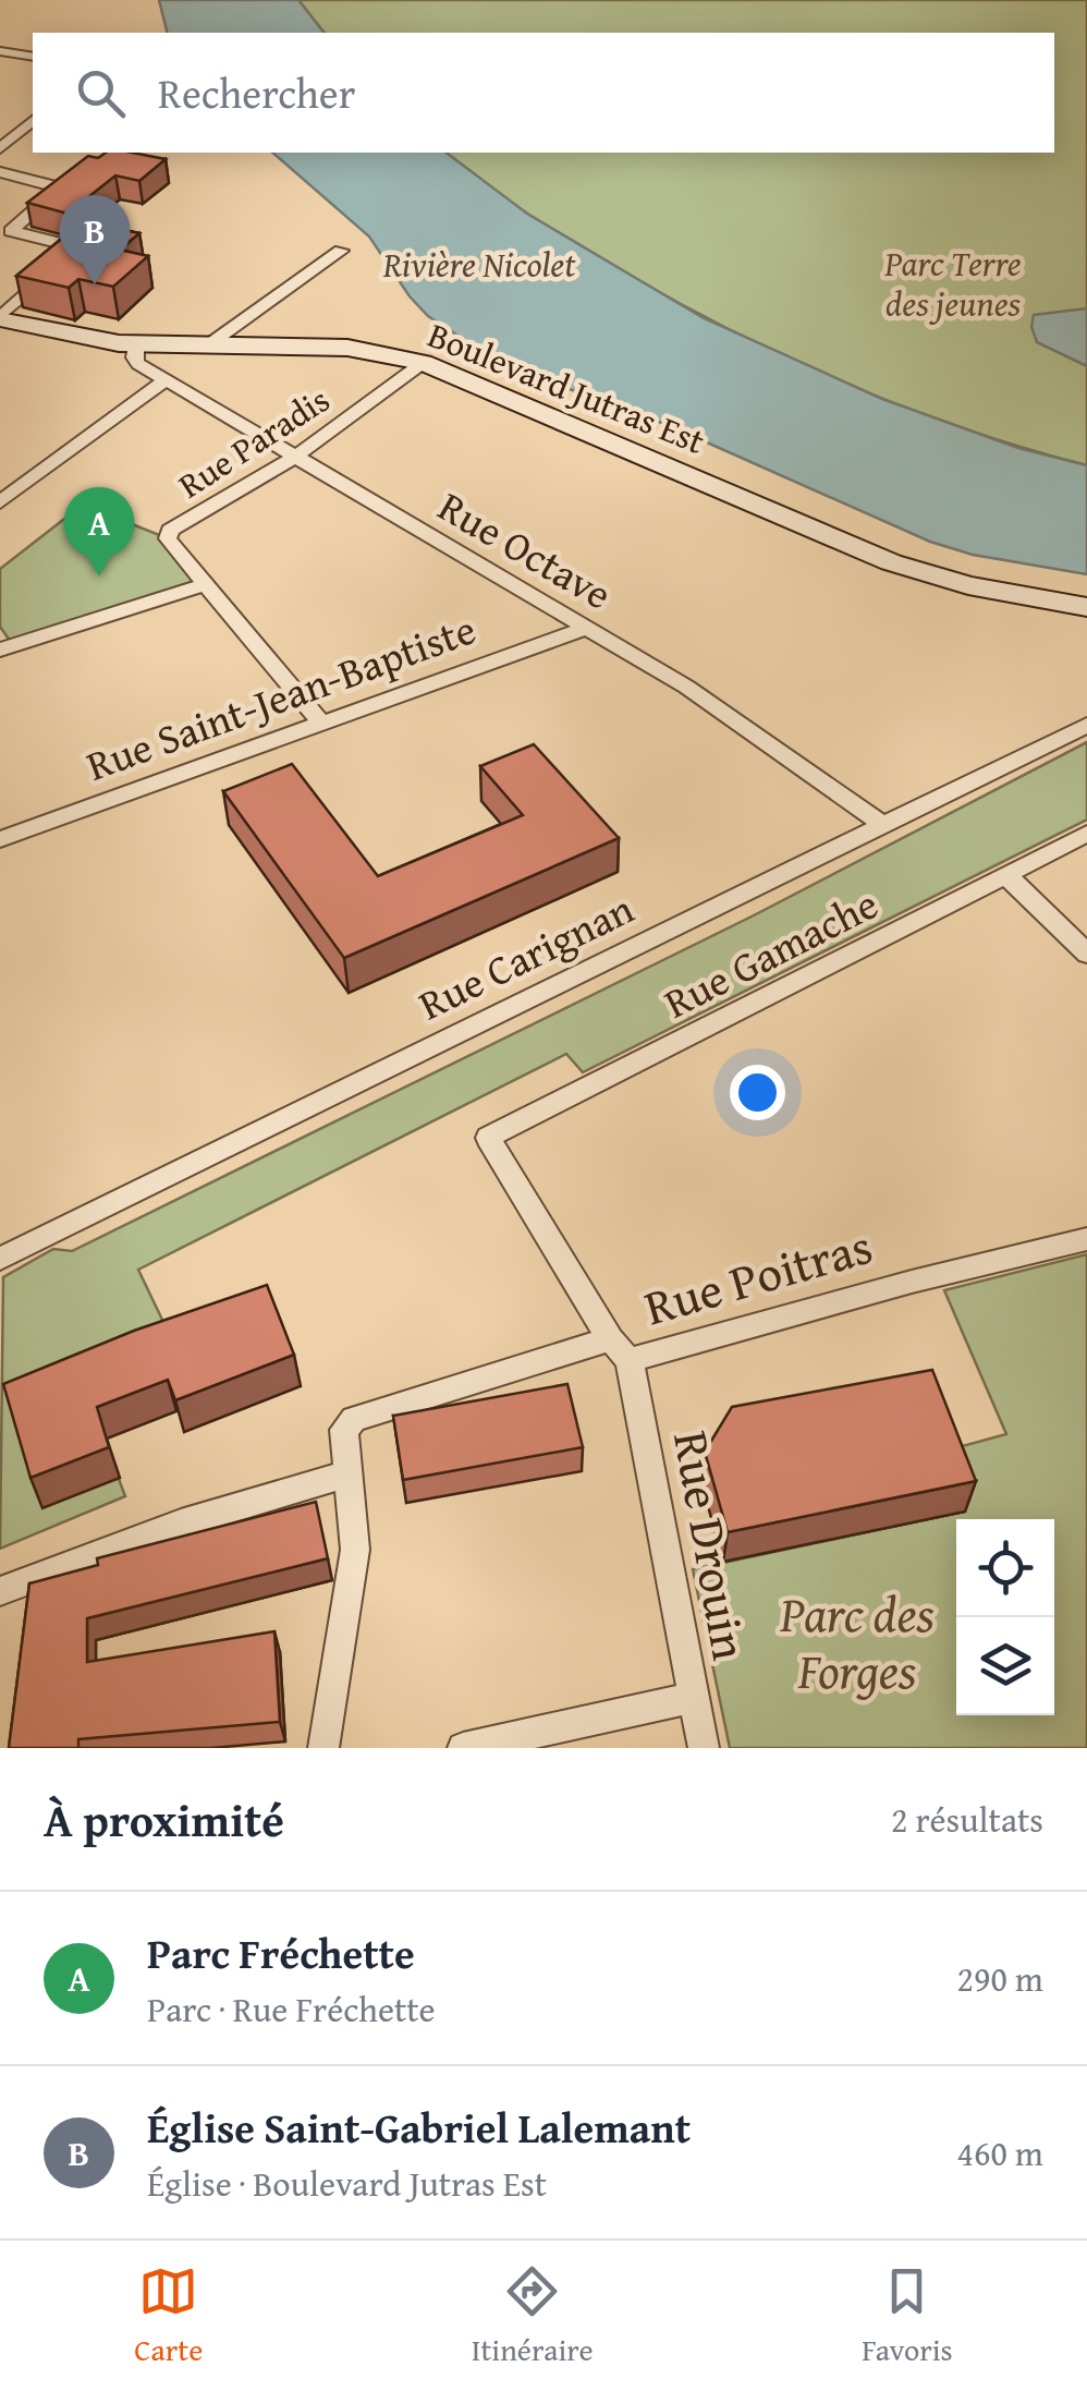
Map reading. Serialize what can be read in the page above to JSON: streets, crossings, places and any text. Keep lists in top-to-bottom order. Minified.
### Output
{"streets":{"main road":["Boulevard Jutras Est"],"street":["Rue Paradis","Rue Octave","Rue Saint-Jean-Baptiste","Rue Gamache","Rue Carignan","Rue Poitras","Rue Drouin"]},"crossings":[["Boulevard Jutras Est","Rue Paradis"],["Boulevard Jutras Est","Rue Octave"],["Rue Paradis","Rue Octave"],["Rue Octave","Rue Saint-Jean-Baptiste"],["Rue Octave","Rue Carignan"],["Rue Gamache","Rue Drouin"],["Rue Poitras","Rue Drouin"]],"water":["Rivière Nicolet"],"parks":["Parc Terre des jeunes","Parc des Forges"],"page":{"search":"Rechercher","pins":["B","A"],"heading":["À proximité","2 résultats"],"list":[{"mark":"A","name":"Parc Fréchette","note":"Parc · Rue Fréchette","value":"290 m"},{"mark":"B","name":"Église Saint-Gabriel Lalemant","note":"Église · Boulevard Jutras Est","value":"460 m"}],"nav":["Carte","Itinéraire","Favoris"]}}
